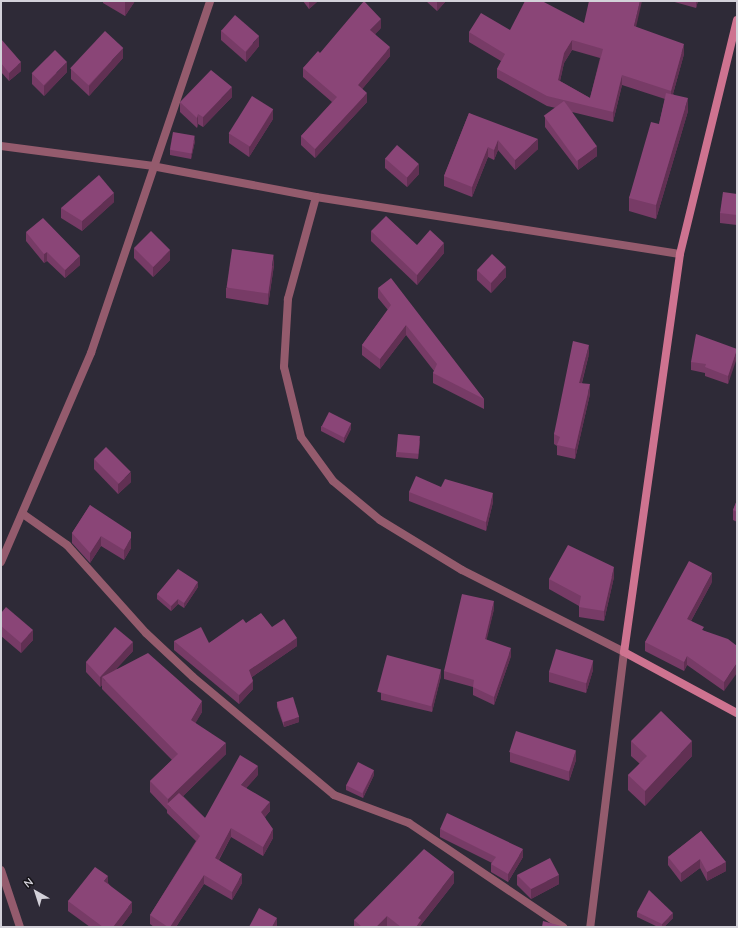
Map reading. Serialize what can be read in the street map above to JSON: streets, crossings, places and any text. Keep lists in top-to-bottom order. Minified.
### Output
{"north":"top left"}
